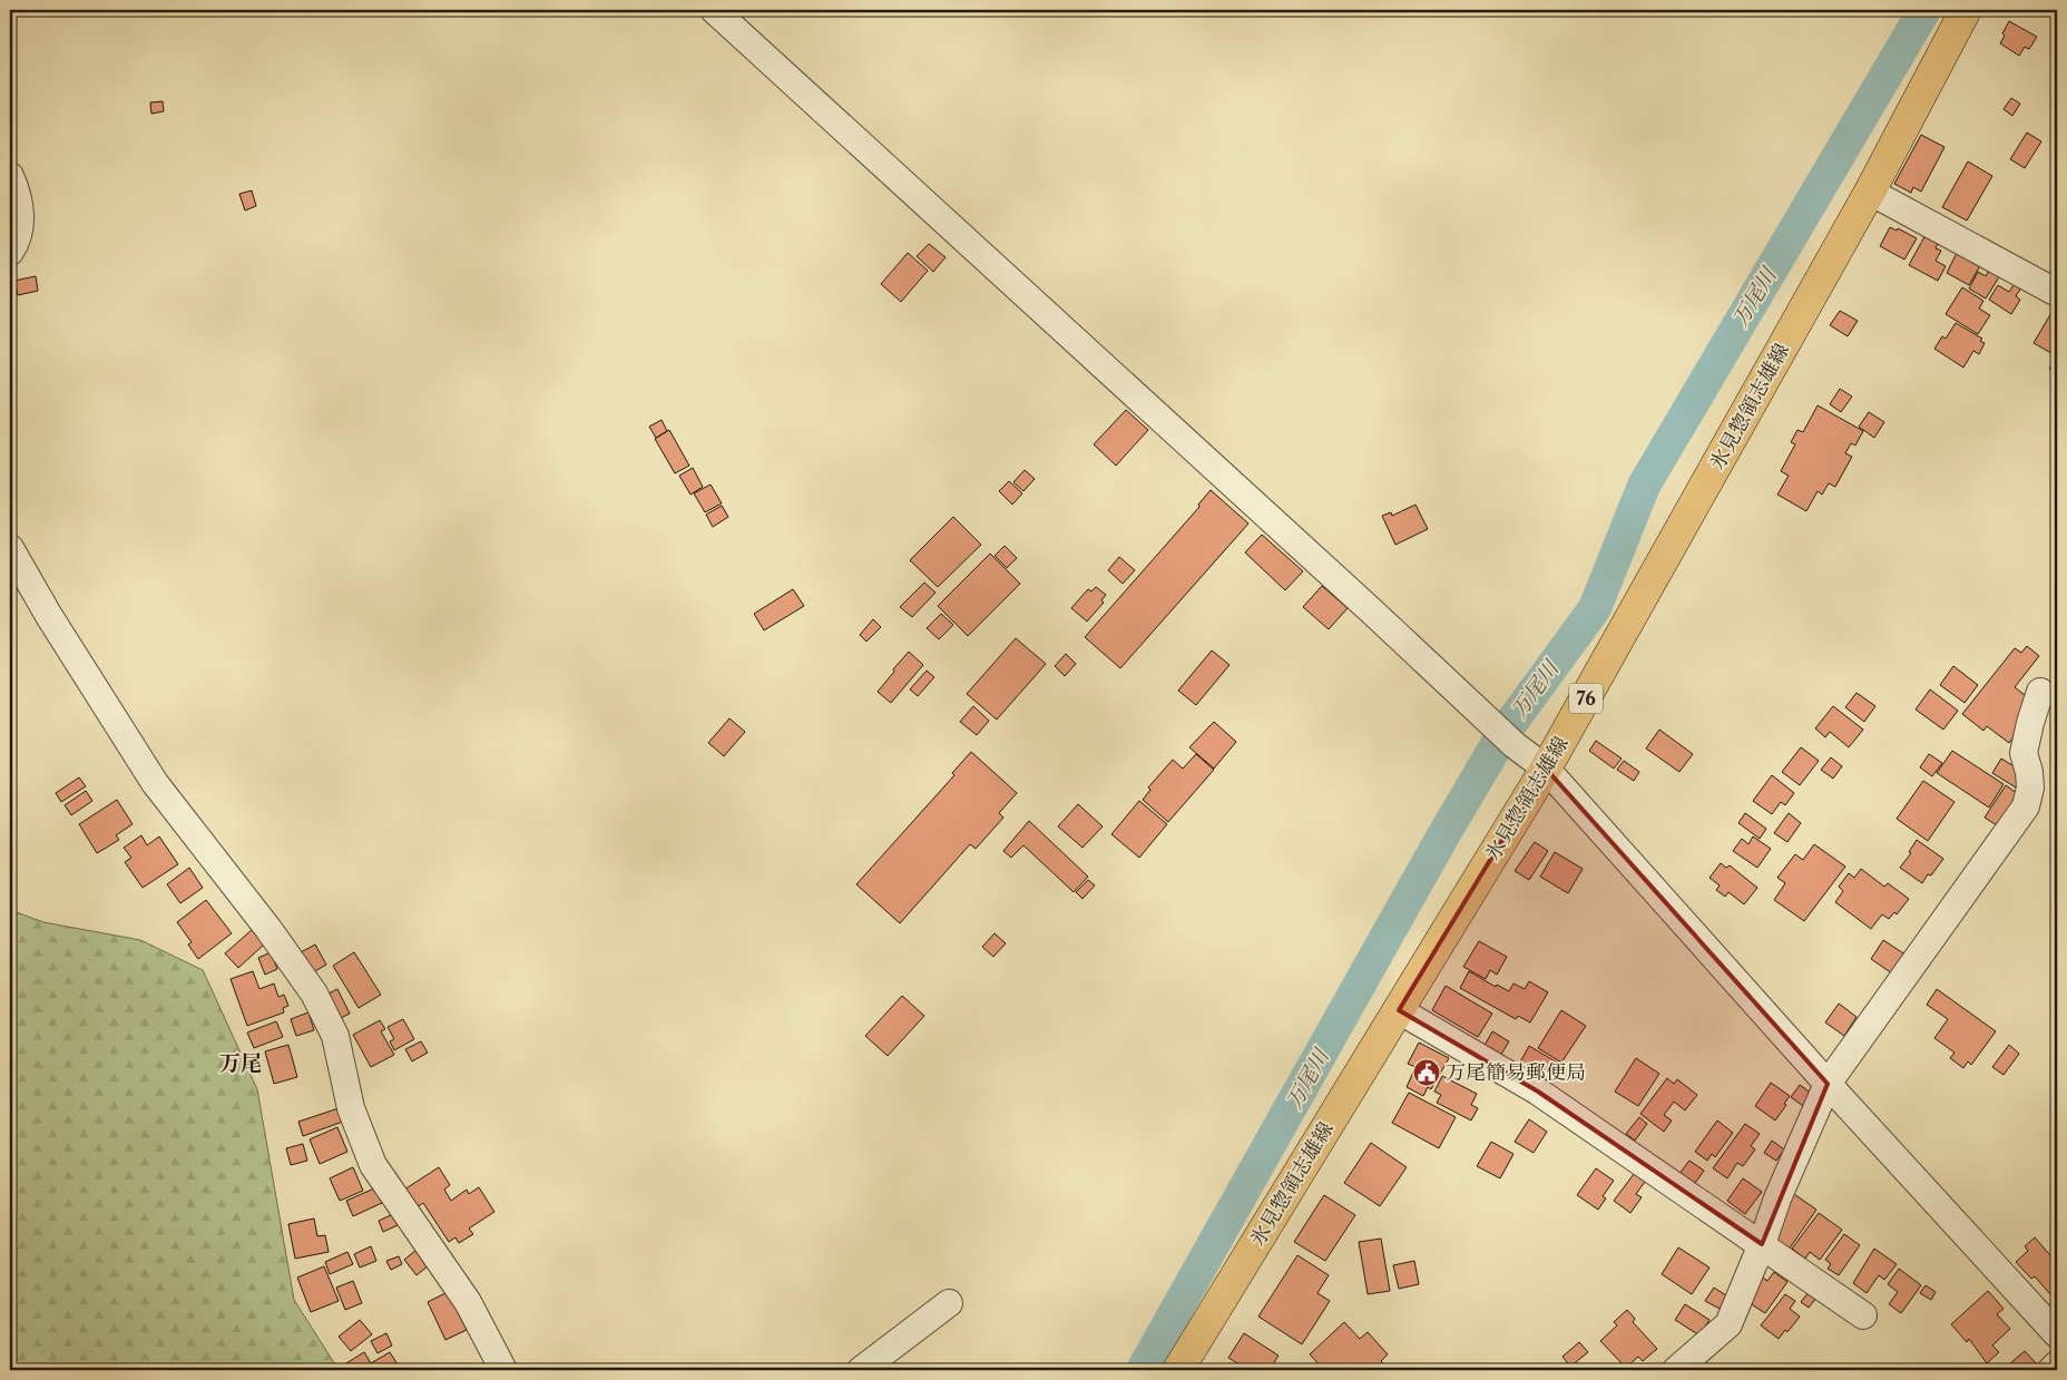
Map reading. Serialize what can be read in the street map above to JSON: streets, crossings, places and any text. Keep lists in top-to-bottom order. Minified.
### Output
{"streets":{"main road":["氷見惣領志雄線","76"]},"districts":["万尾"],"water":["万尾川"],"places":{"public building":["万尾簡易郵便局"]}}
